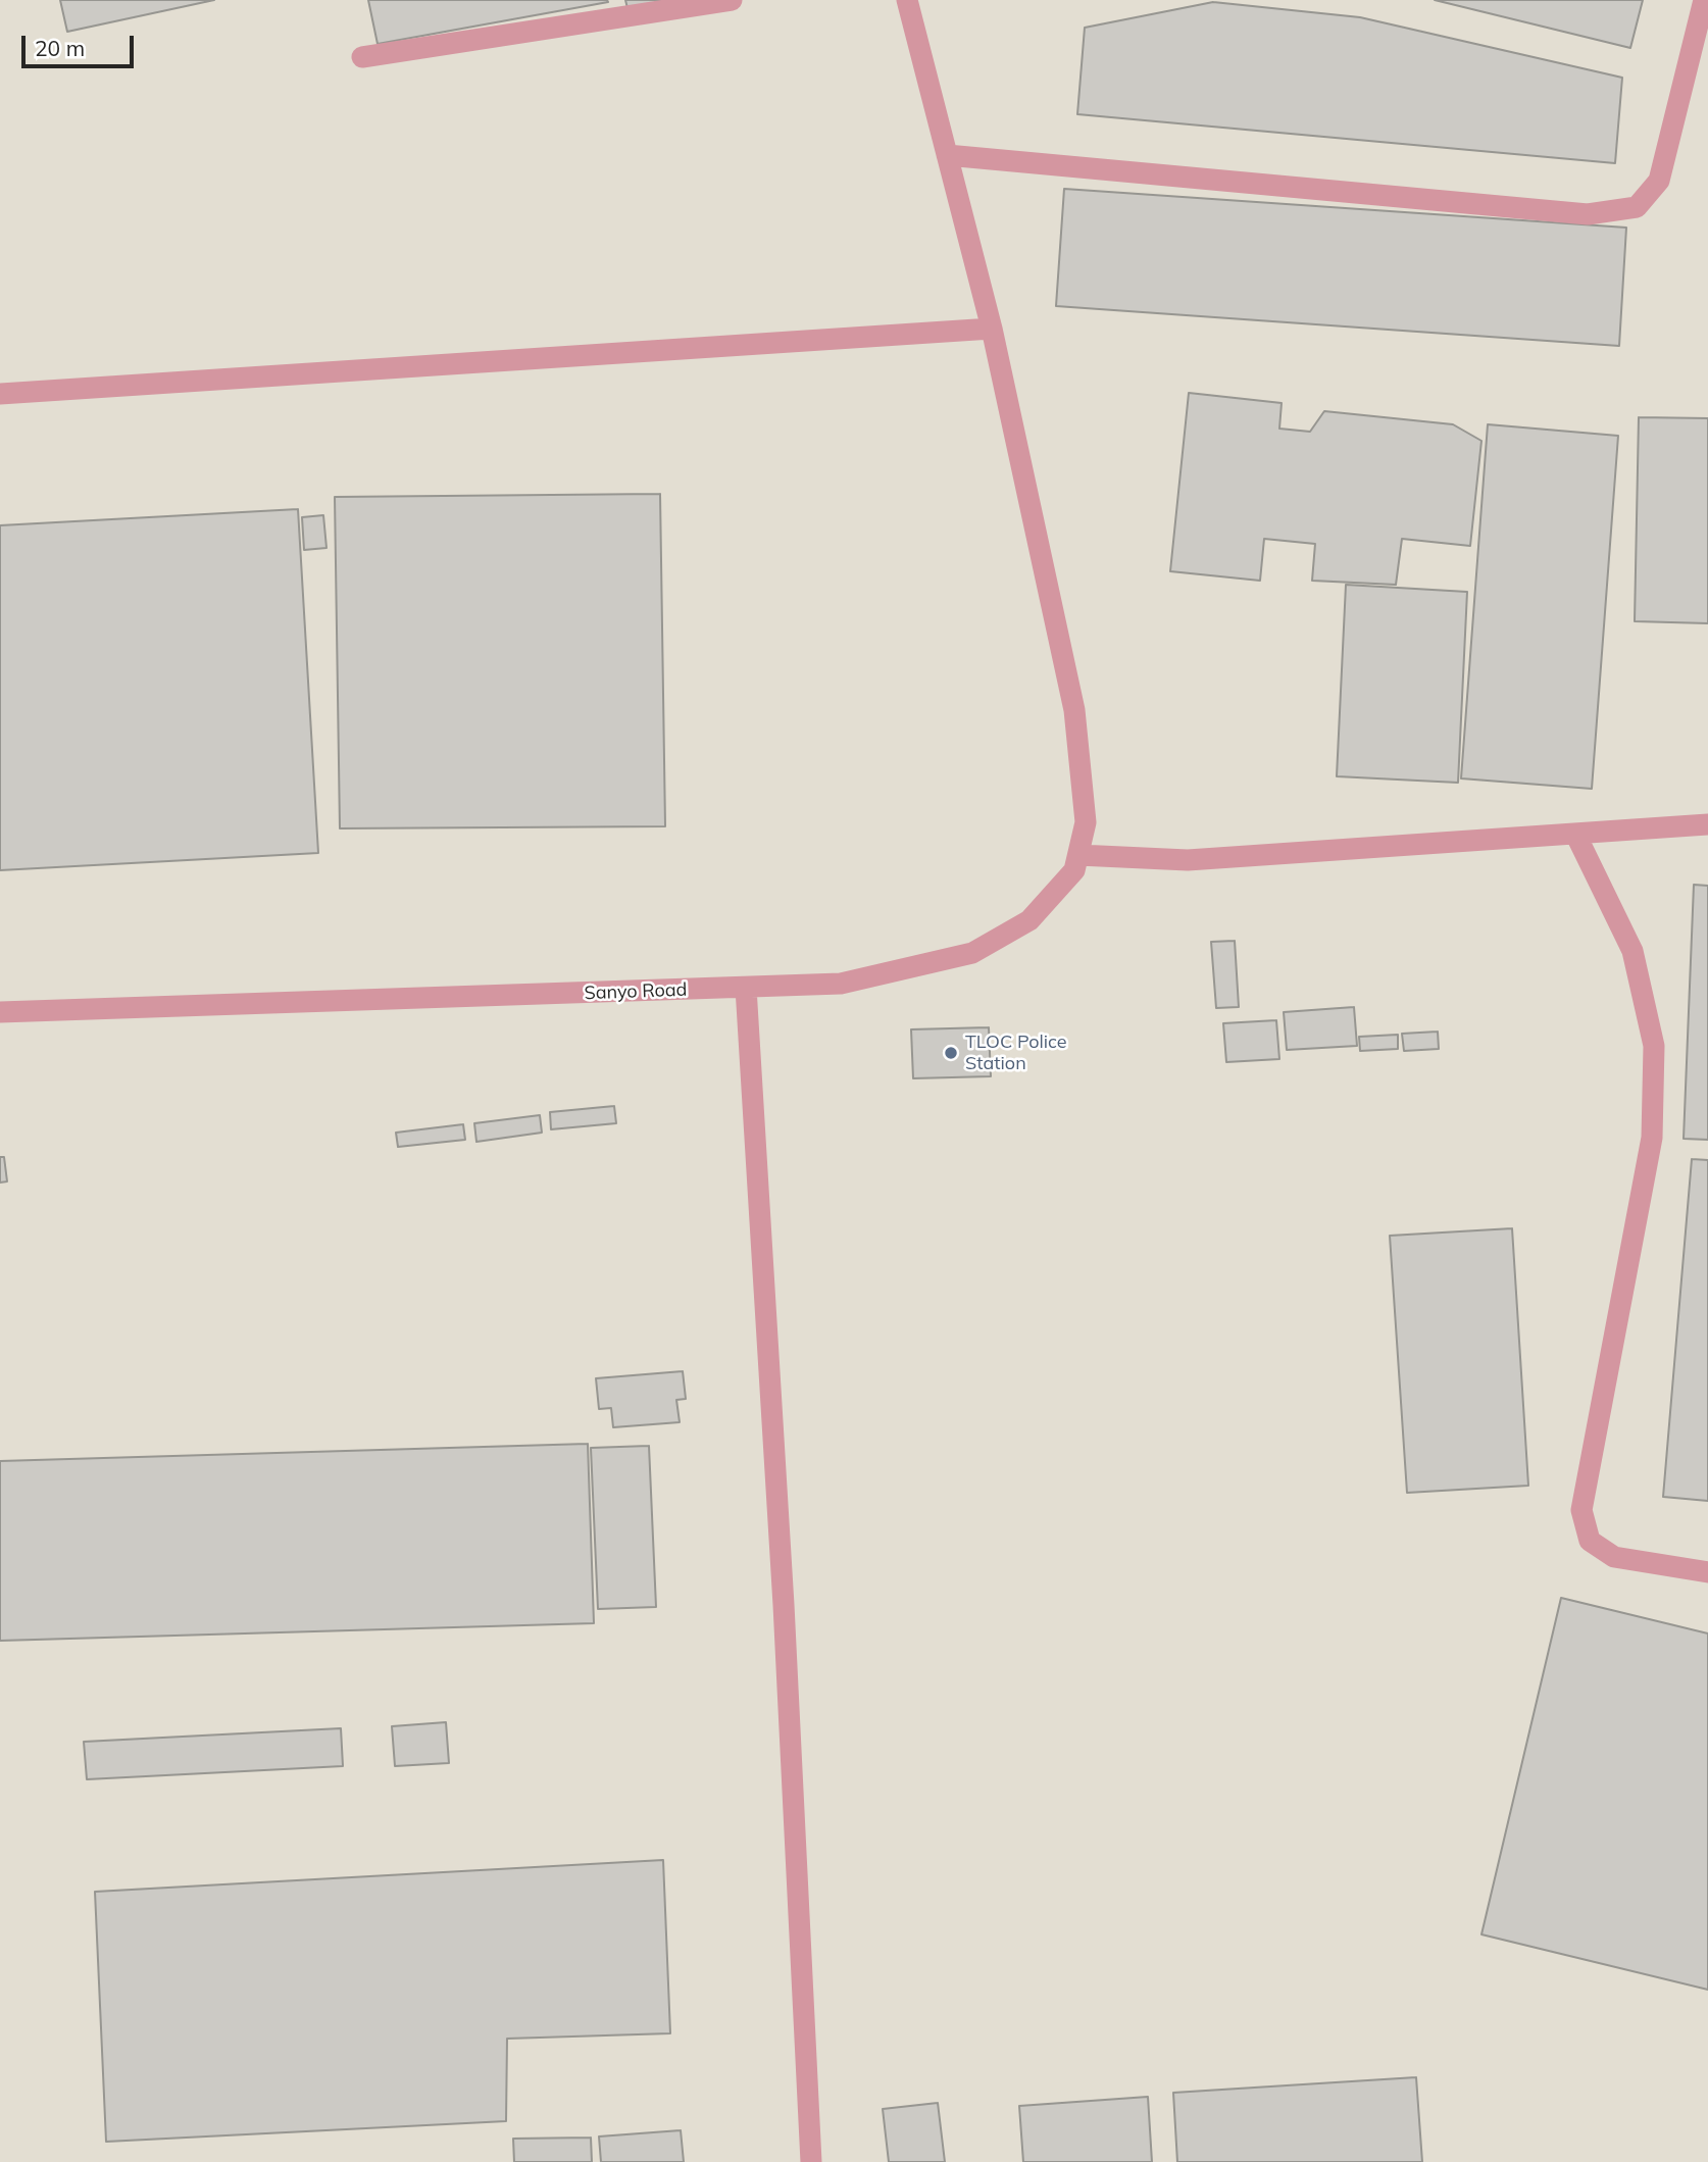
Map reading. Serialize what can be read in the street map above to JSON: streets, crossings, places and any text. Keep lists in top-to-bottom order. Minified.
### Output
{"streets":{"street":["Sanyo Road"]},"places":["TLOC Police Station"],"scale_bar":"20 m"}
